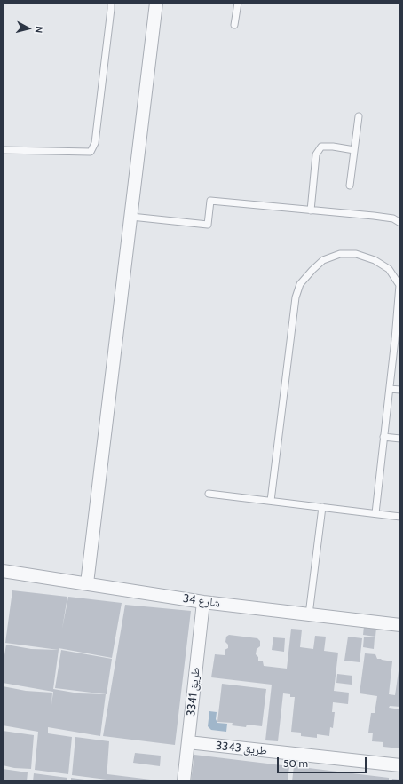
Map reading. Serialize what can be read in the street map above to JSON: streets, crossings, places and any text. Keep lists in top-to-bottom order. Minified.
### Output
{"streets":{"street":["شارع 34","طريق 3341","طريق 3343"]},"crossings":[["شارع 34","طريق 3341"],["طريق 3341","طريق 3343"]],"scale_bar":"50 m","north":"right"}
